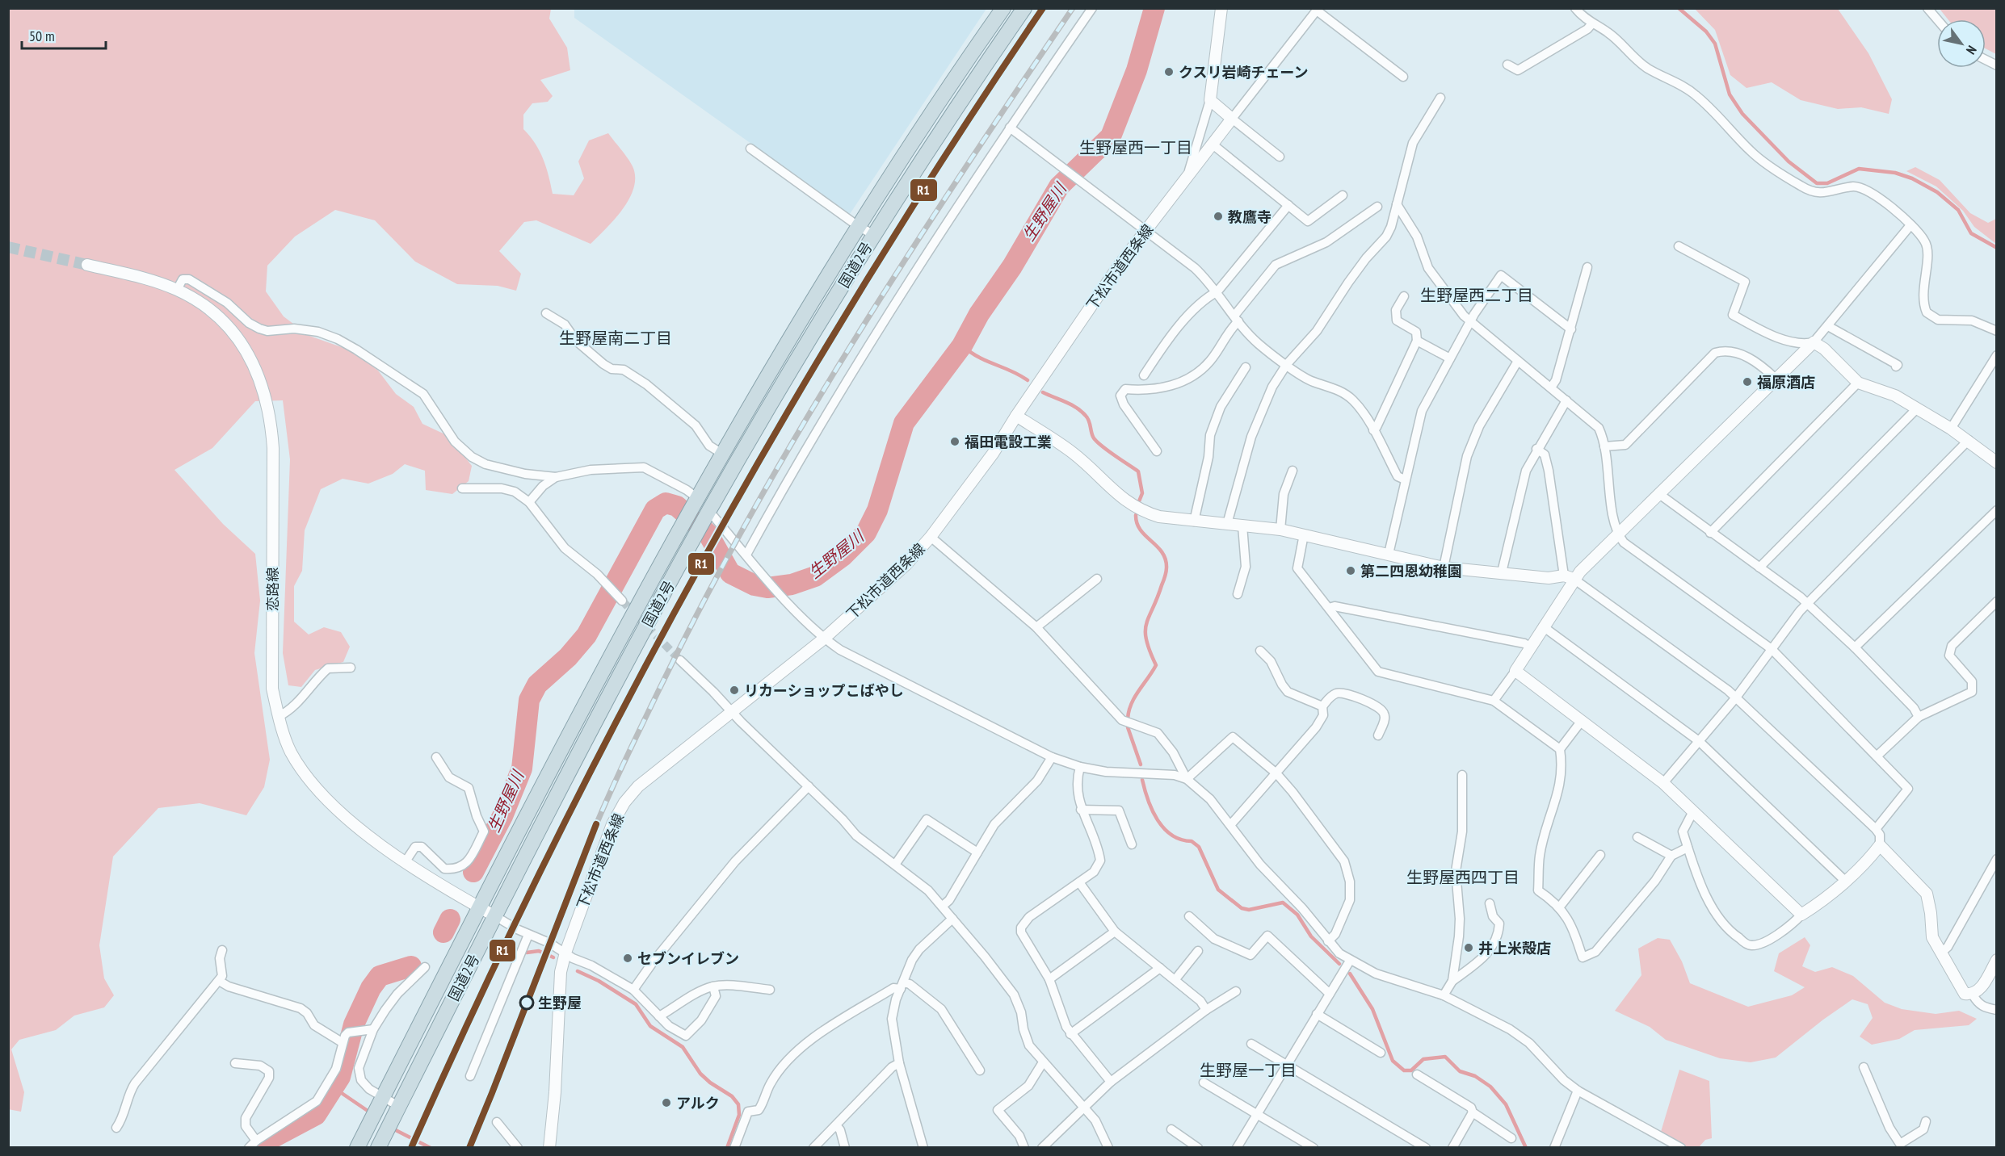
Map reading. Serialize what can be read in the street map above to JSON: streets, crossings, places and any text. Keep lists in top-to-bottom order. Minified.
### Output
{"streets":{"highway":["国道2号"],"street":["下松市道西条線","恋路線"]},"crossings":[["国道2号","恋路線"]],"districts":["生野屋西一丁目","生野屋西二丁目","生野屋南二丁目","生野屋西四丁目","生野屋一丁目"],"water":["生野屋川"],"places":["クスリ岩崎チェーン","教鷹寺","福原酒店","福田電設工業","第二四恩幼稚園","リカーショップこばやし","井上米殻店","セブンイレブン","生野屋","アルク"],"lines":["transit line R1"],"scale_bar":"50 m","north":"bottom right"}
